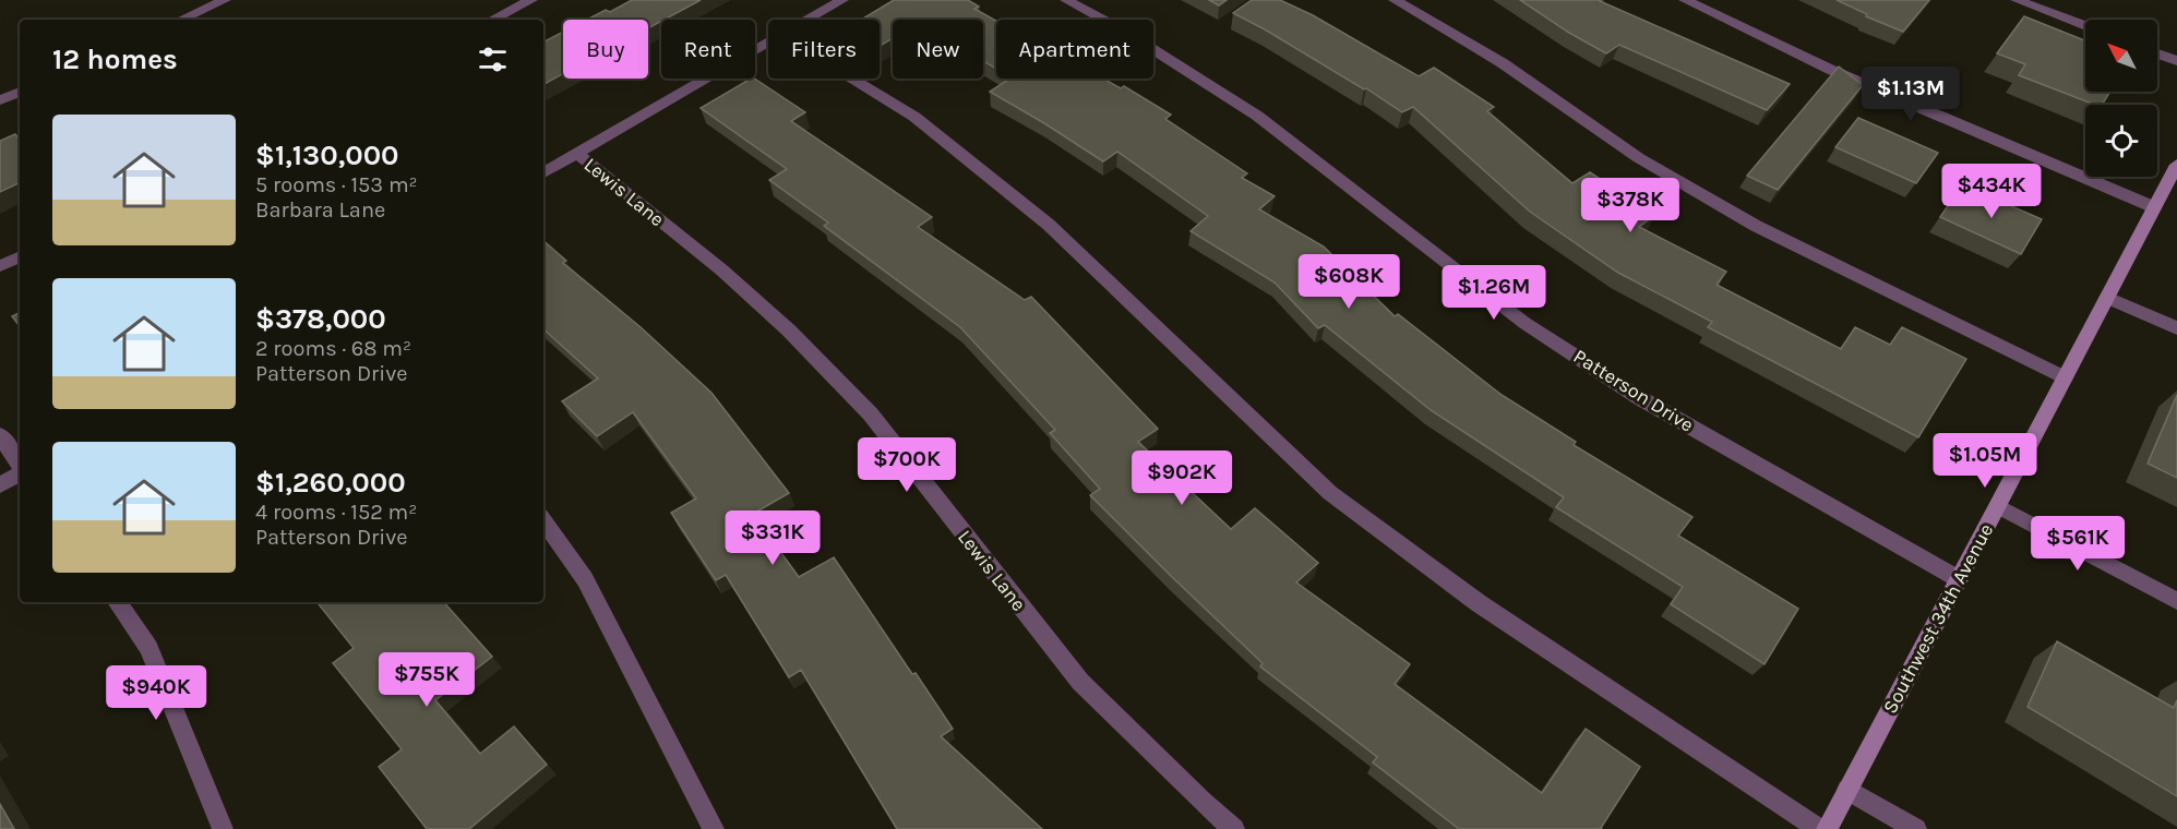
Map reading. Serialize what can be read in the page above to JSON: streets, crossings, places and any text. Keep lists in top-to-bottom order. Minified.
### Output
{"streets":{"main road":["Southwest 34th Avenue"],"street":["Lewis Lane","Patterson Drive"]},"crossings":[["Patterson Drive","Southwest 34th Avenue"]],"north":"top left","page":{"chip":["Buy","Rent","Filters","New","Apartment"],"heading":"12 homes","price":["$1.13M","$434K","$378K","$608K","$1.26M","$1.05M","$700K","$902K","$331K","$561K","$755K","$940K"],"list":[{"name":"$1,130,000","note":"5 rooms · 153 m² · Barbara Lane"},{"name":"$378,000","note":"2 rooms · 68 m² · Patterson Drive"},{"name":"$1,260,000","note":"4 rooms · 152 m² · Patterson Drive"}]}}
